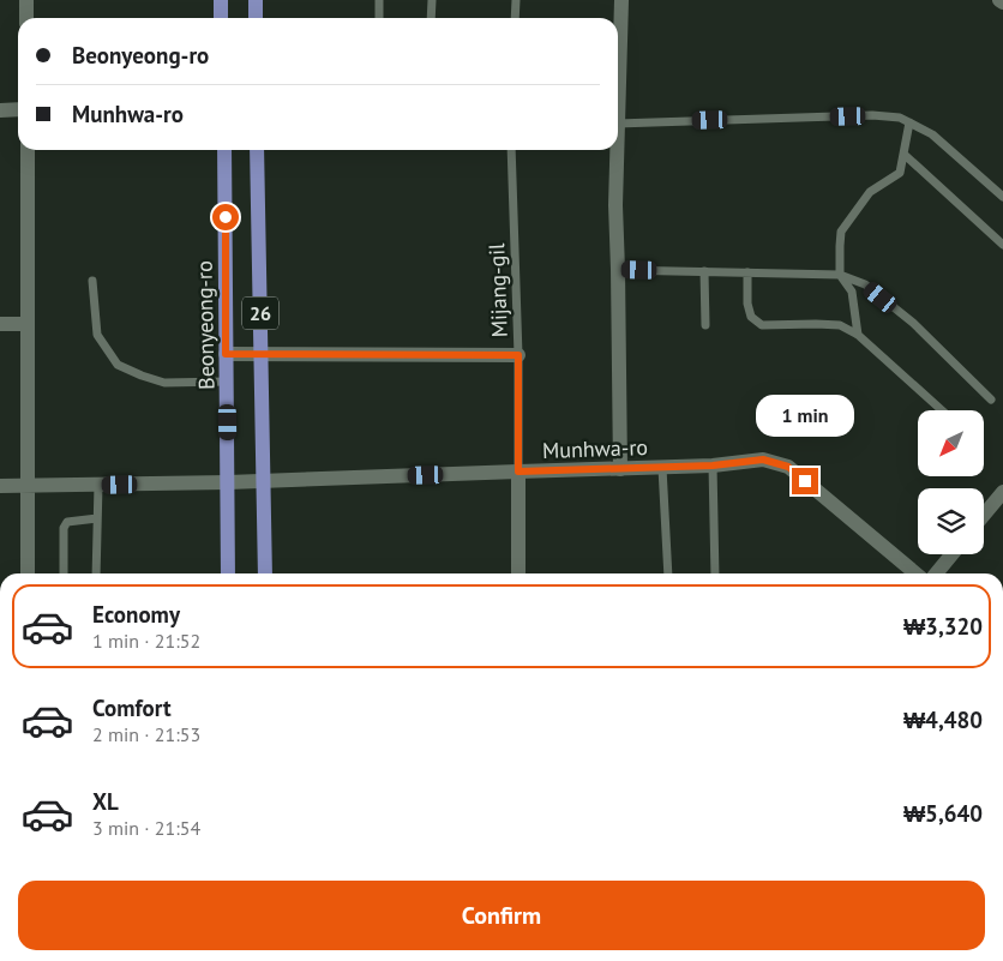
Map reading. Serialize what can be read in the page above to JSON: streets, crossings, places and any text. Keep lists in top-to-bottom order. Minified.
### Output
{"streets":{"main road":["26","Beonyeong-ro"],"street":["Munhwa-ro"],"lane":["Mijang-gil"]},"crossings":[["Mijang-gil","Munhwa-ro"],["26","Munhwa-ro"],["Beonyeong-ro","Munhwa-ro"]],"north":"bottom left","page":{"banner":["Beonyeong-ro","Munhwa-ro"],"bubble":"1 min","list":[{"name":"Economy","note":"1 min · 21:52","value":"₩3,320"},{"name":"Comfort","note":"2 min · 21:53","value":"₩4,480"},{"name":"XL","note":"3 min · 21:54","value":"₩5,640"}],"buttons":"Confirm"}}
